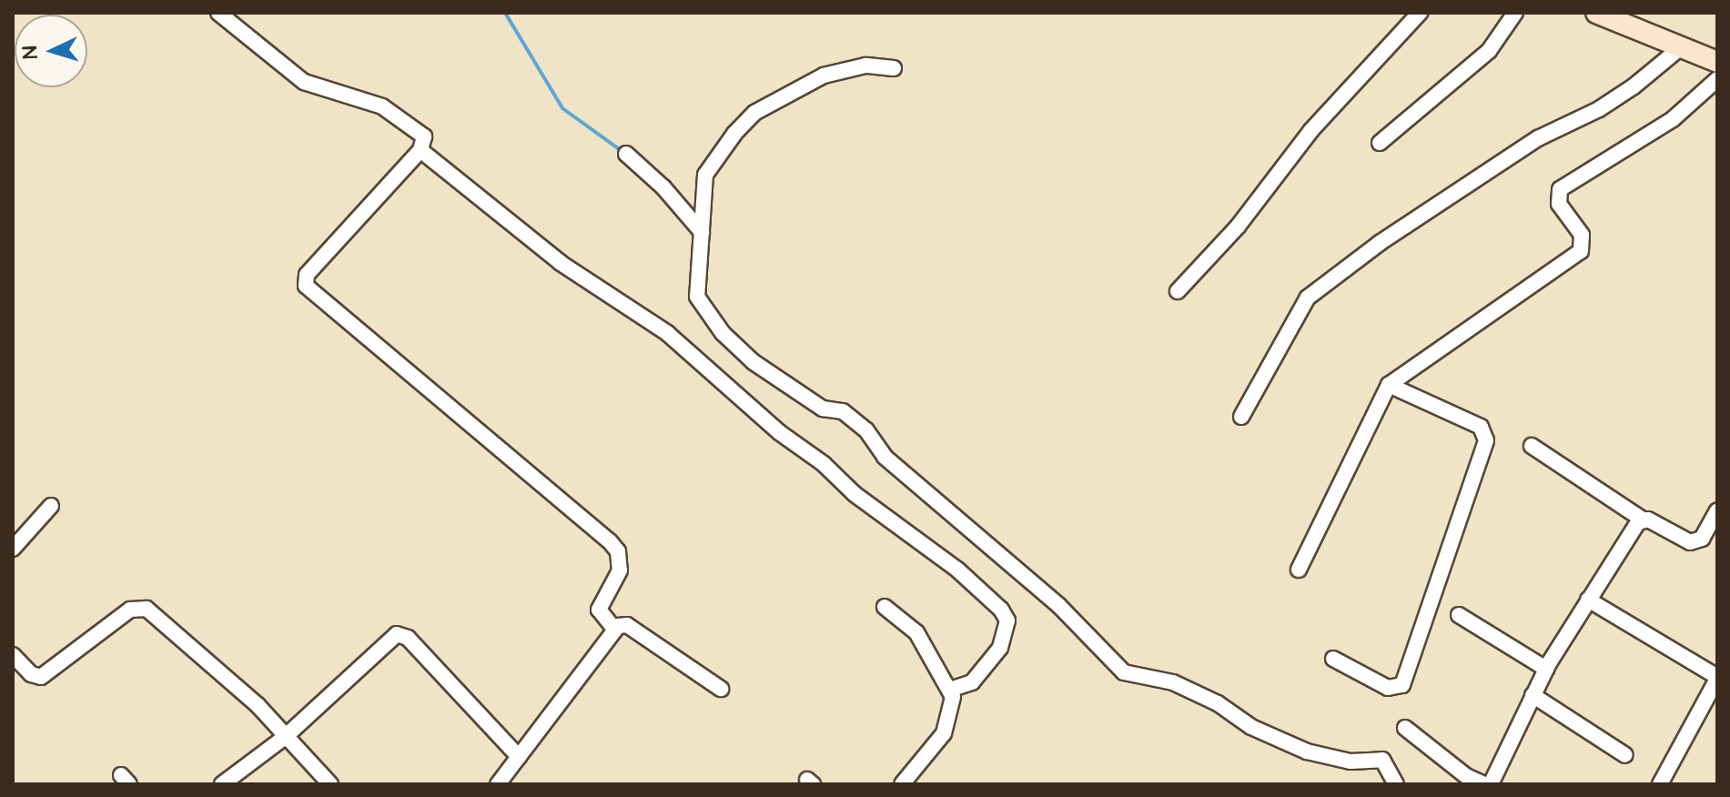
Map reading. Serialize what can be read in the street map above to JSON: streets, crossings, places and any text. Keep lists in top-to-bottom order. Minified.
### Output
{"north":"left"}
